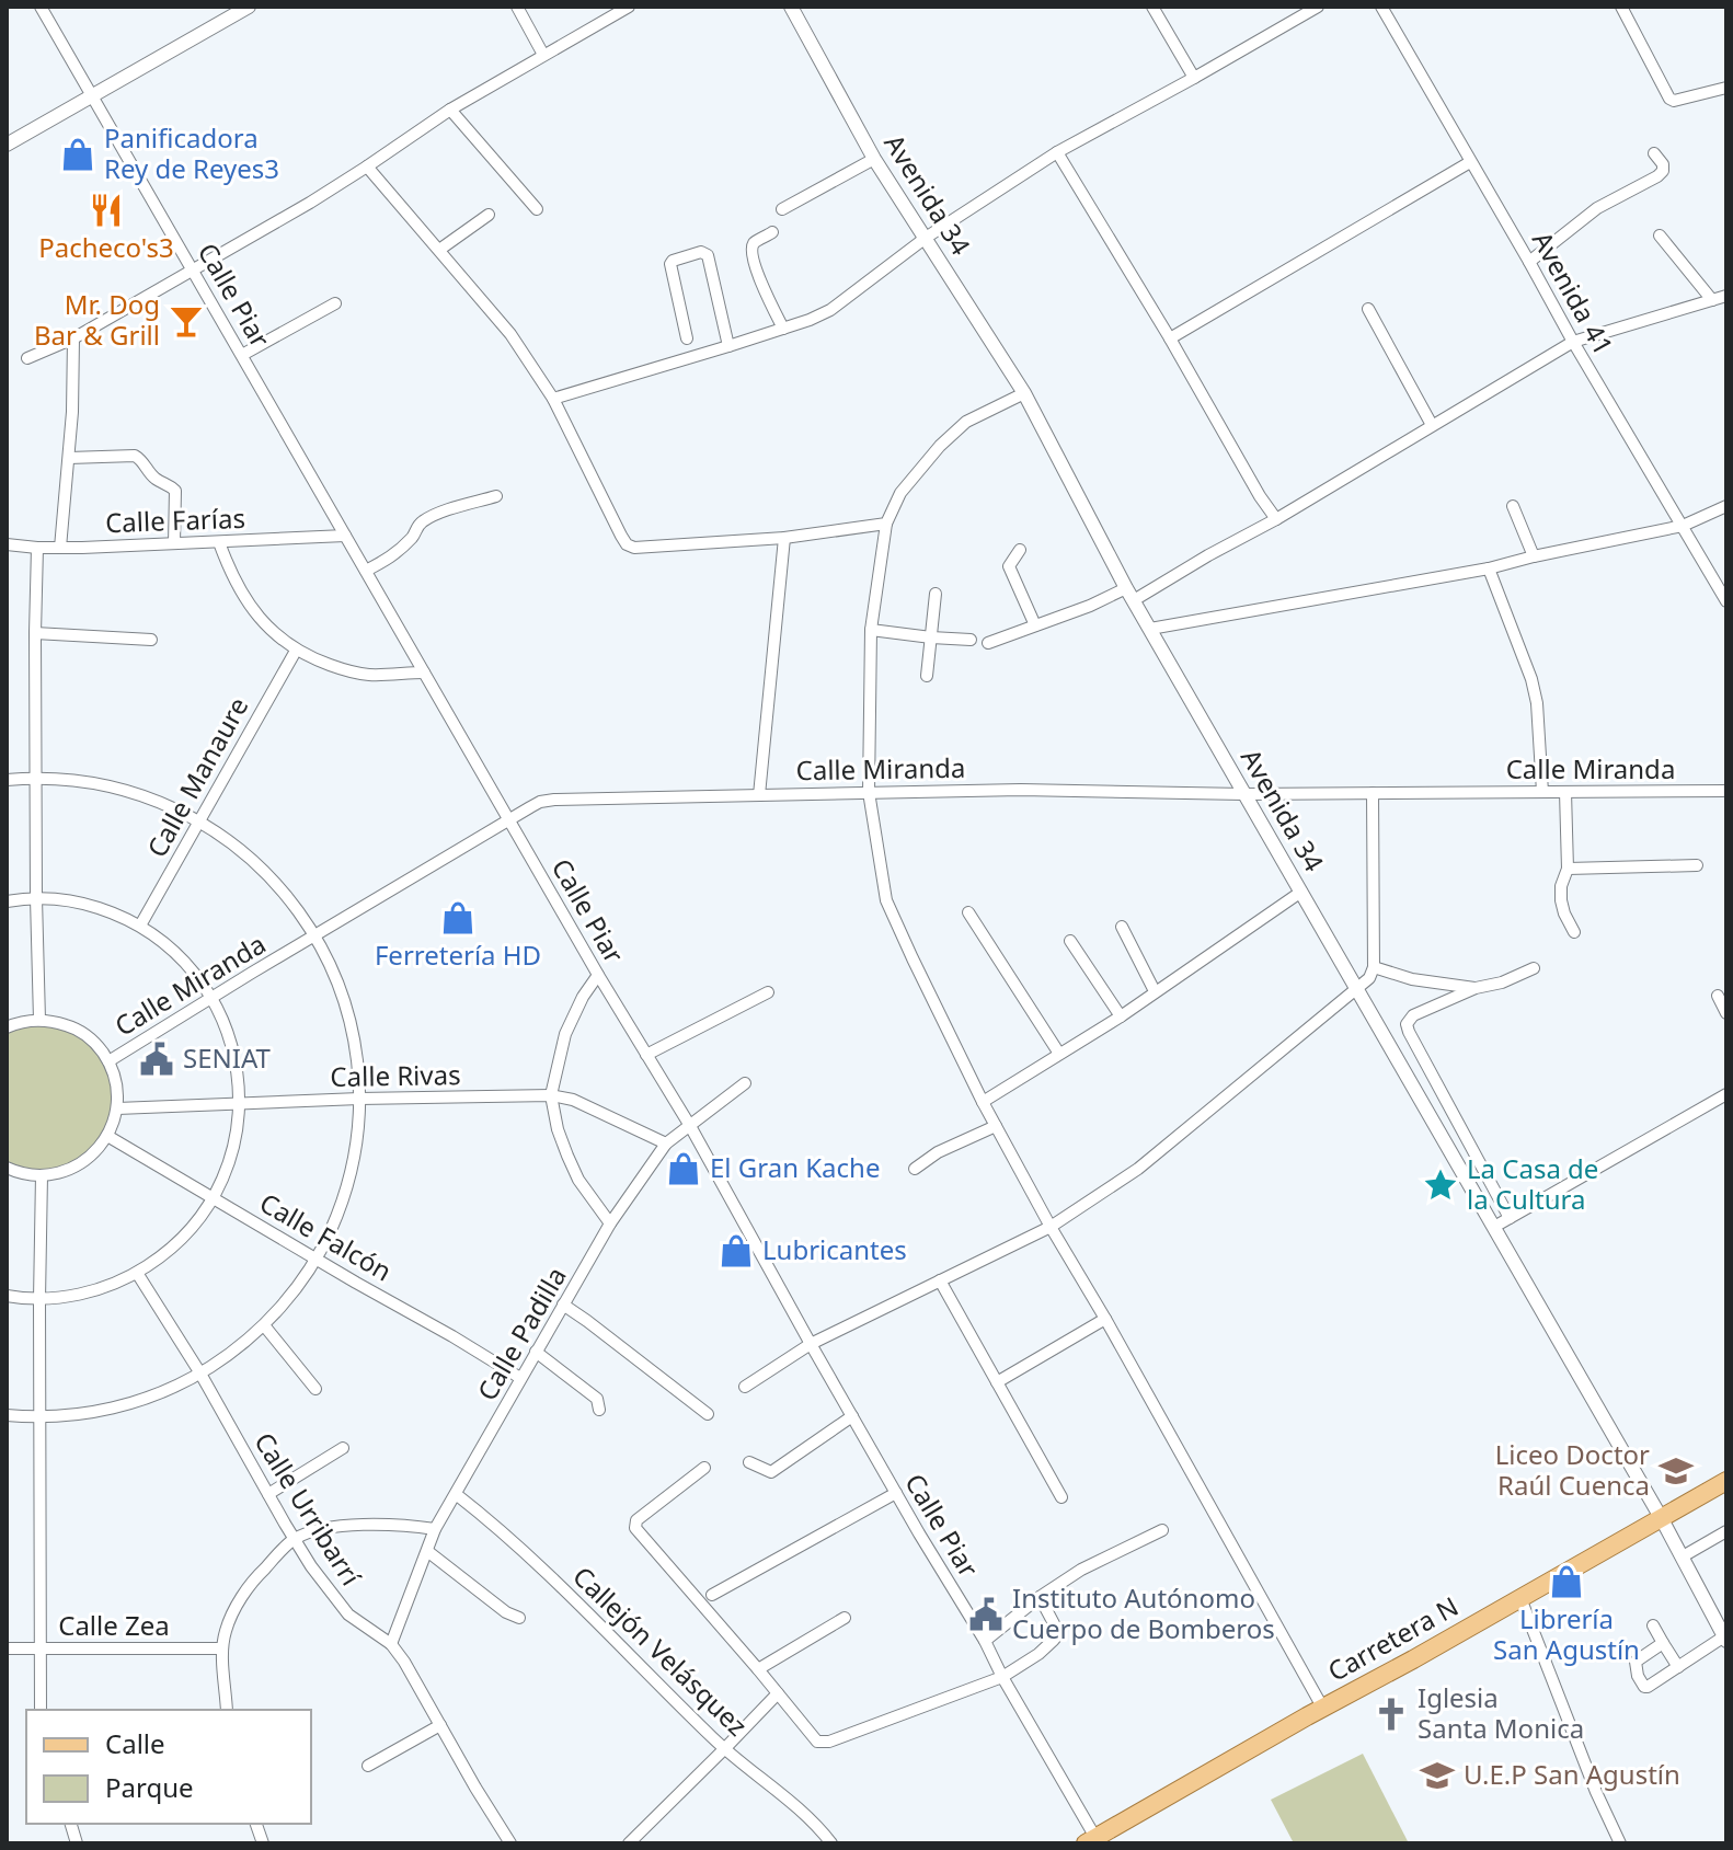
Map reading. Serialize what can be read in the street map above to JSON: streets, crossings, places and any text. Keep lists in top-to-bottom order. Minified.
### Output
{"streets":{"main road":["Carretera N"],"street":["Avenida 34","Avenida 41","Calle Piar","Calle Farías","Calle Miranda","Calle Manaure","Calle Rivas","Calle Falcón","Calle Padilla","Calle Urribarrí","Calle Zea","Callejón Velásquez"]},"crossings":[["Avenida 34","Calle Miranda"],["Avenida 34","Carretera N"],["Calle Piar","Calle Farías"],["Calle Piar","Calle Miranda"],["Calle Piar","Calle Padilla"],["Calle Piar","Carretera N"],["Calle Rivas","Calle Padilla"],["Calle Falcón","Calle Padilla"],["Calle Padilla","Calle Urribarrí"],["Calle Padilla","Callejón Velásquez"]],"places":{"shop":["Panificadora Rey de Reyes3","Ferretería HD","El Gran Kache","Lubricantes","Librería San Agustín"],"restaurant":["Pacheco's3"],"bar":["Mr. Dog Bar & Grill"],"public building":["SENIAT","Instituto Autónomo Cuerpo de Bomberos"],"place":["La Casa de la Cultura"],"school or university":["Liceo Doctor Raúl Cuenca","U.E.P San Agustín"],"church":["Iglesia Santa Monica"]},"legend":["Calle","Parque"]}
